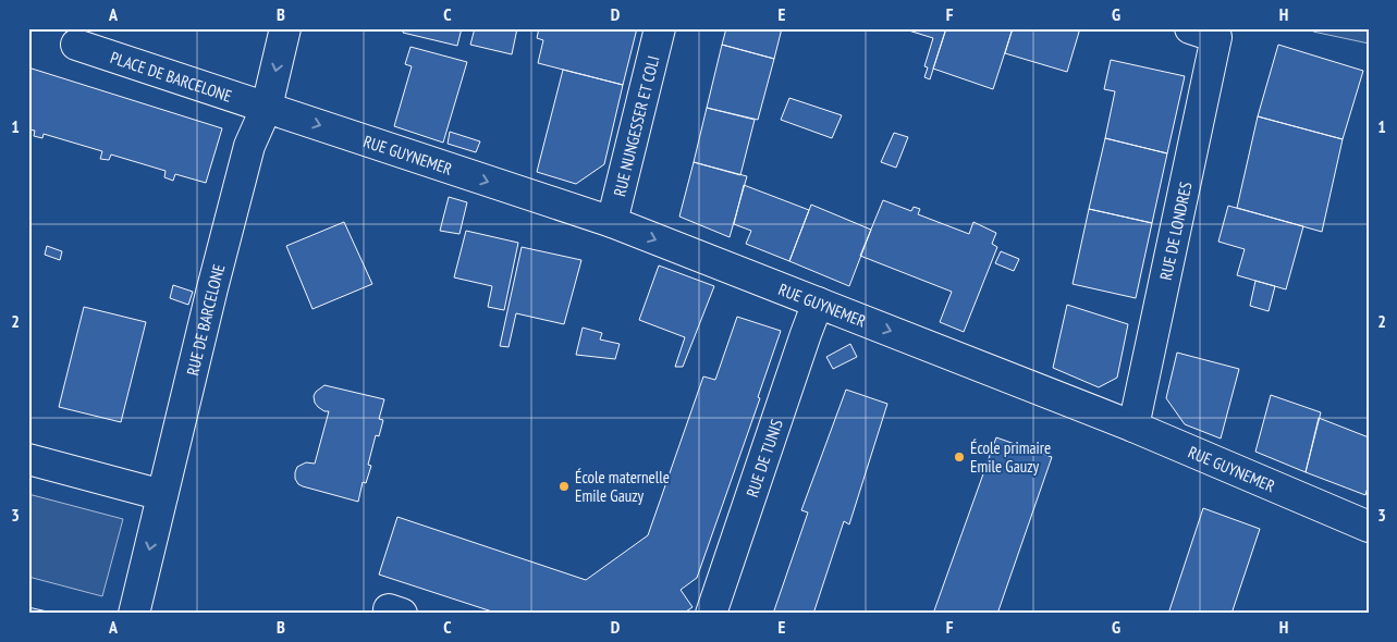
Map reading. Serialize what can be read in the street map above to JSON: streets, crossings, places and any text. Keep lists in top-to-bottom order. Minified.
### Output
{"streets":{"street":["PLACE DE BARCELONE","RUE NUNGESSER ET COLI","RUE GUYNEMER","RUE DE LONDRES","RUE DE BARCELONE","RUE DE TUNIS"]},"crossings":[["PLACE DE BARCELONE","RUE GUYNEMER"],["PLACE DE BARCELONE","RUE DE BARCELONE"],["RUE NUNGESSER ET COLI","RUE GUYNEMER"],["RUE GUYNEMER","RUE DE LONDRES"],["RUE GUYNEMER","RUE DE BARCELONE"],["RUE GUYNEMER","RUE DE TUNIS"]],"one_way":["RUE GUYNEMER"],"places":["École primaire Emile Gauzy","École maternelle Emile Gauzy"],"grid":{"columns":["A","B","C","D","E","F","G","H"],"rows":["1","2","3"]}}
